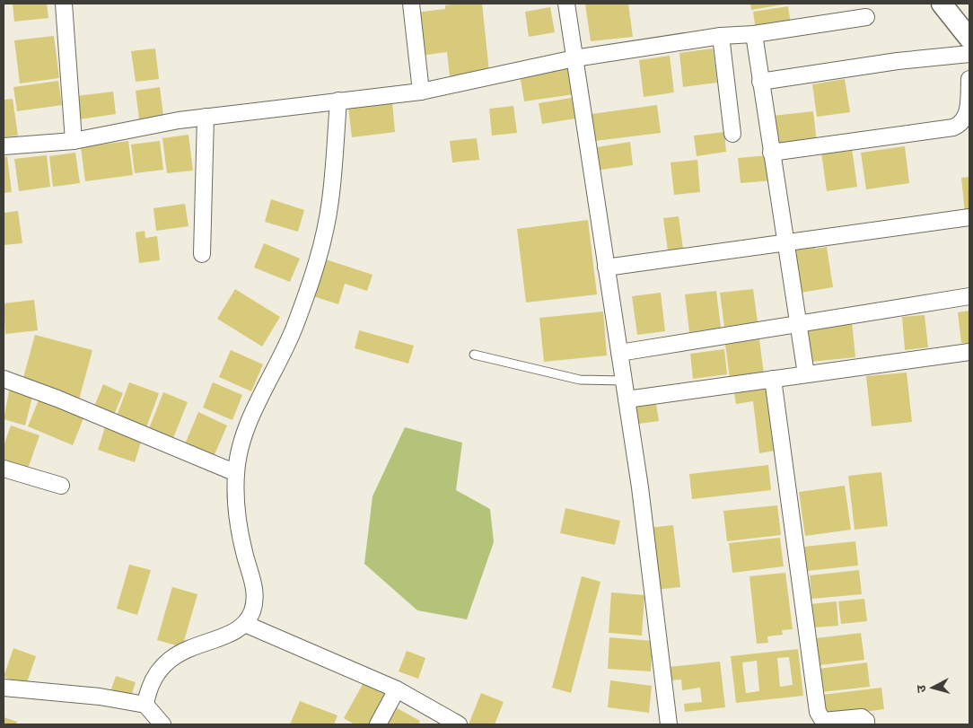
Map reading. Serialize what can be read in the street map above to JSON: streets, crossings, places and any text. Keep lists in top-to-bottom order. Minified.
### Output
{"north":"left"}
